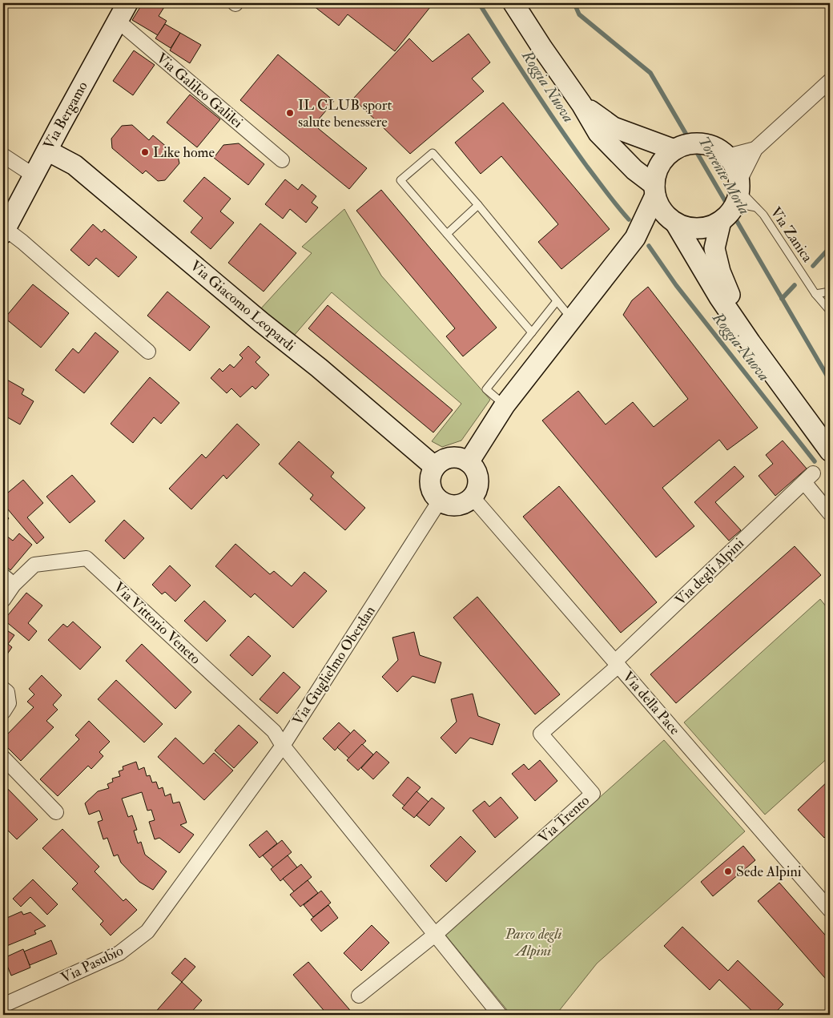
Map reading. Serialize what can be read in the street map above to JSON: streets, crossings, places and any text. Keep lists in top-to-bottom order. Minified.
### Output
{"streets":{"street":["Via Galileo Galilei","Via Bergamo","Via Giacomo Leopardi","Via degli Alpini","Via Vittorio Veneto","Via Guglielmo Oberdan","Via della Pace","Via Trento","Via Pasubio"],"lane":["Via Zanica"]},"crossings":[["Via Galileo Galilei","Via Bergamo"],["Via Bergamo","Via Giacomo Leopardi"],["Via Giacomo Leopardi","Via Guglielmo Oberdan"],["Via Giacomo Leopardi","Via della Pace"],["Via degli Alpini","Via della Pace"],["Via degli Alpini","Via Trento"],["Via Vittorio Veneto","Via Guglielmo Oberdan"],["Via Guglielmo Oberdan","Via della Pace"],["Via Guglielmo Oberdan","Via Pasubio"],["Via della Pace","Via Trento"]],"water":["Roggia Nuova","Torrente Morla"],"parks":["Parco degli Alpini"],"places":["IL CLUB sport salute benessere","Like home","Sede Alpini"]}
